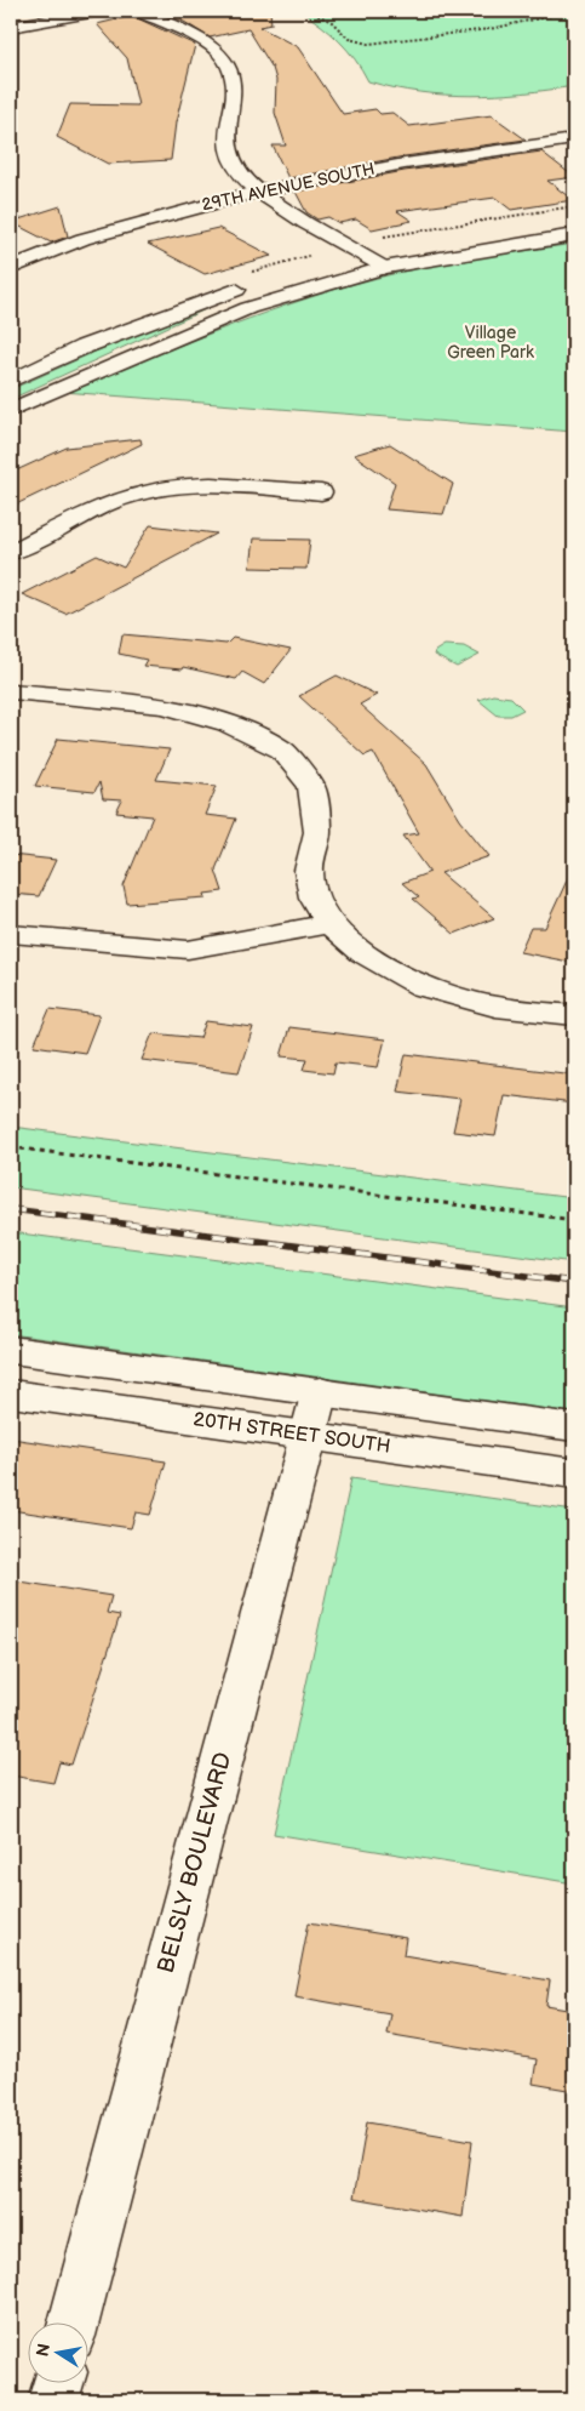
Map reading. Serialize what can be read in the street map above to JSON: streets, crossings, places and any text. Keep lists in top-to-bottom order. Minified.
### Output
{"streets":{"street":["29TH AVENUE SOUTH","20TH STREET SOUTH","BELSLY BOULEVARD"]},"crossings":[["20TH STREET SOUTH","BELSLY BOULEVARD"]],"parks":["Village Green Park"],"north":"left"}
